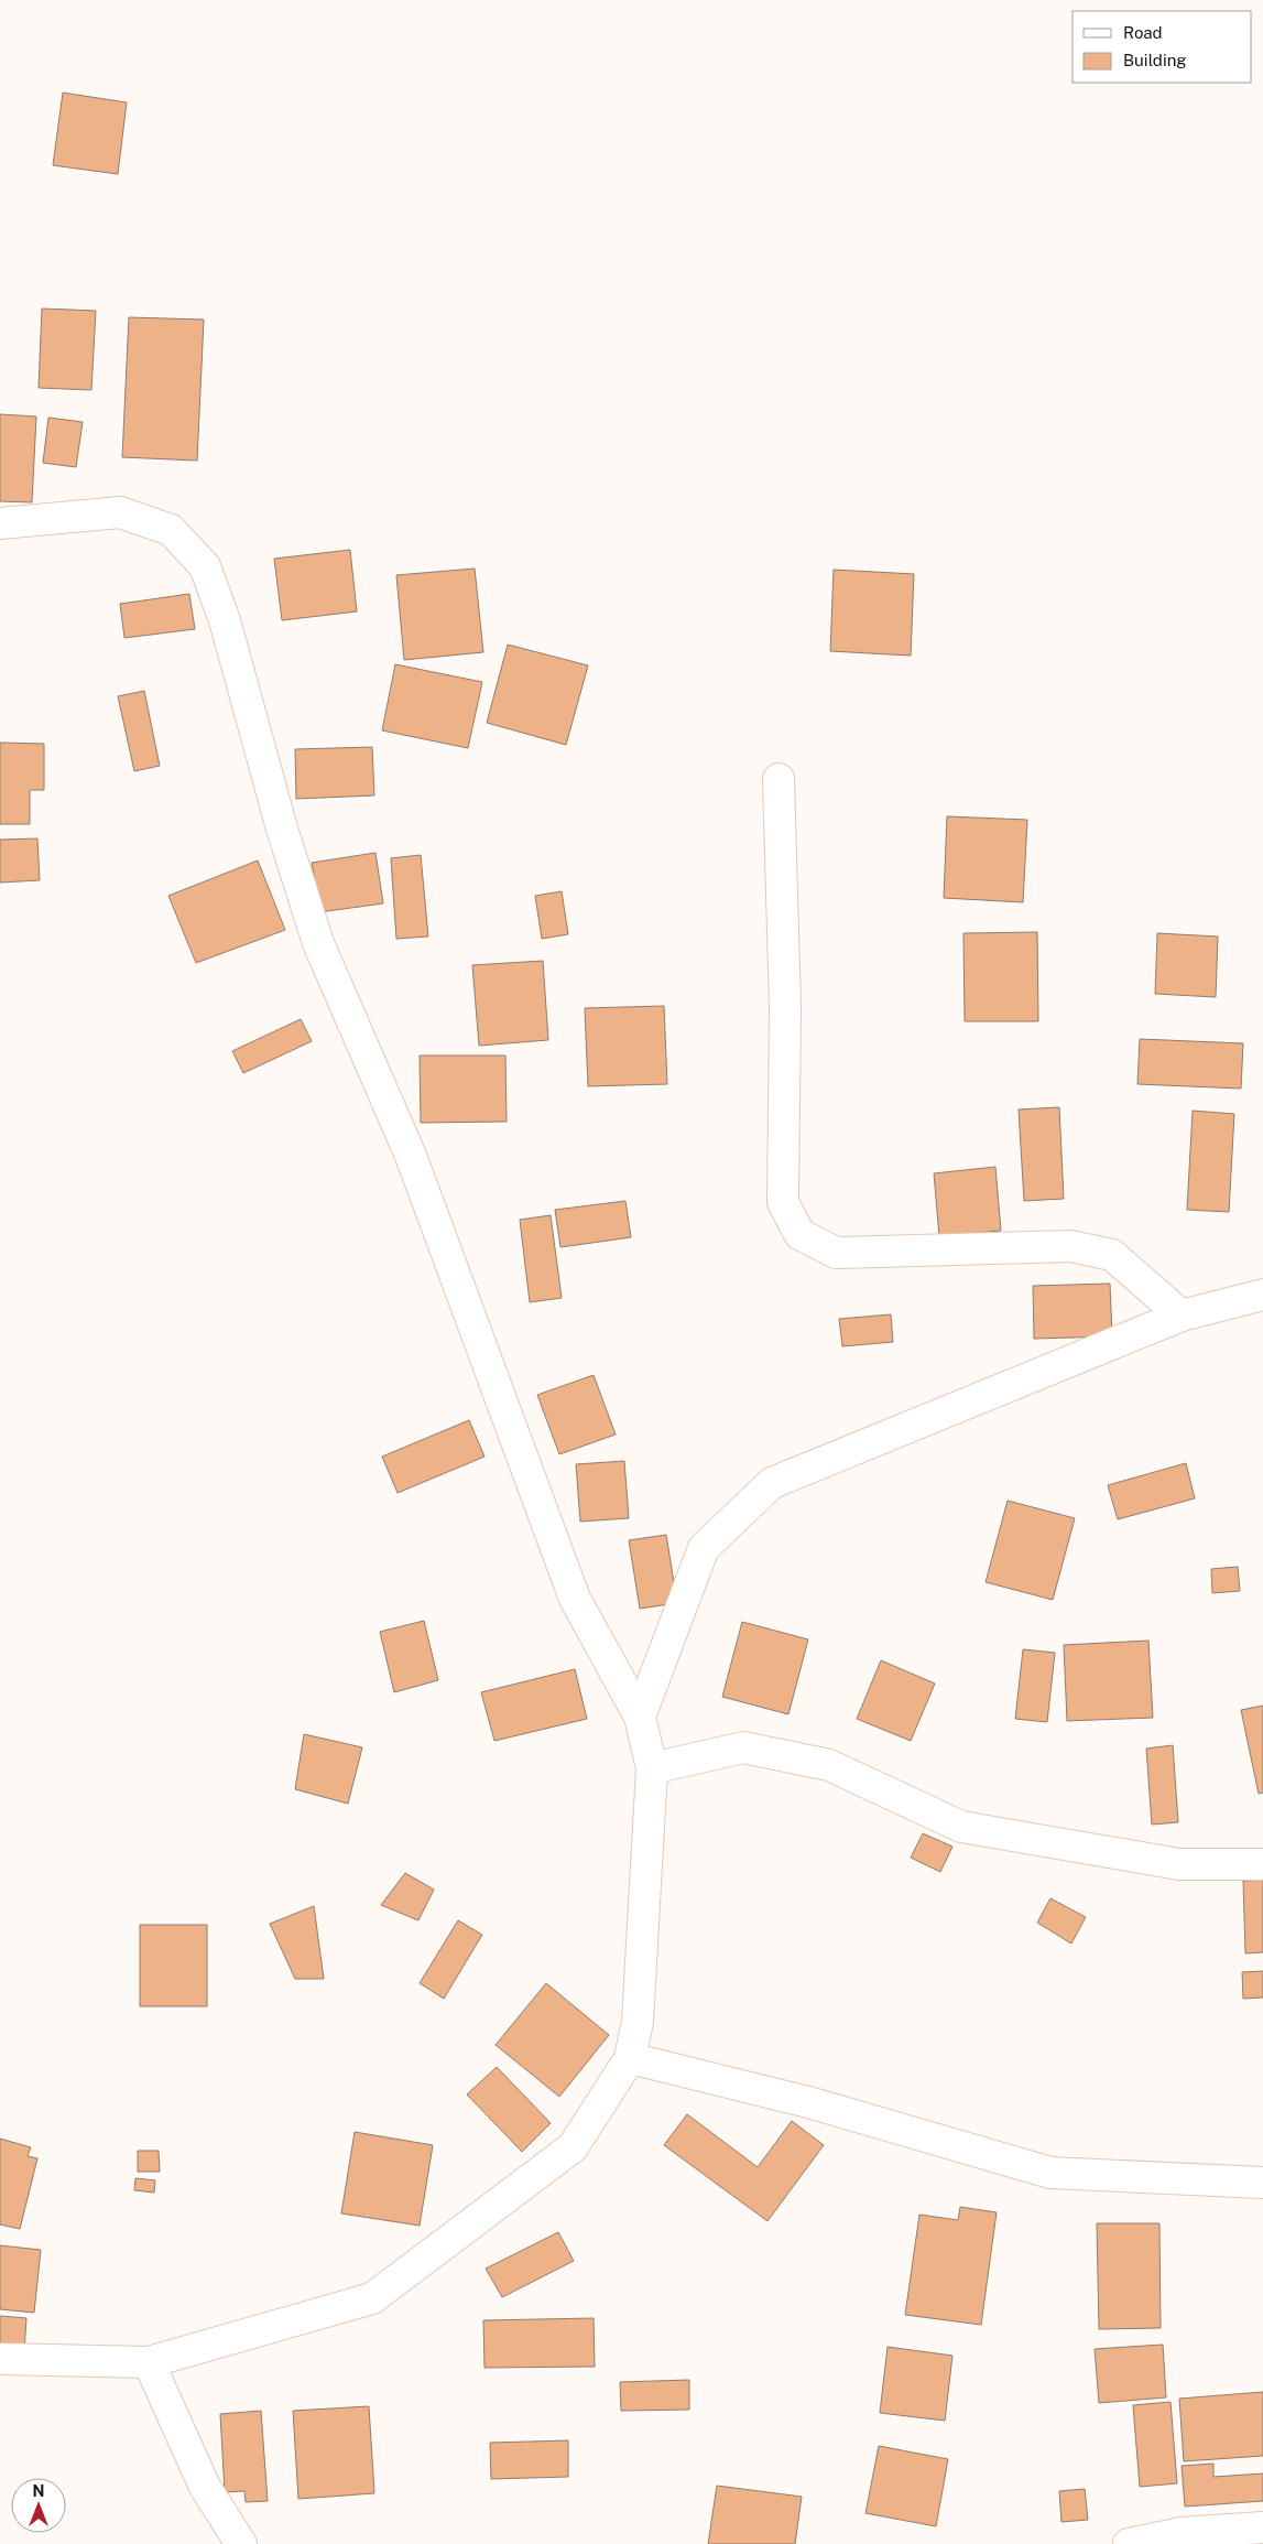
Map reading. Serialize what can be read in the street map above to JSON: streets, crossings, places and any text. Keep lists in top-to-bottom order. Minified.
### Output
{"legend":["Road","Building"],"north":"top"}
